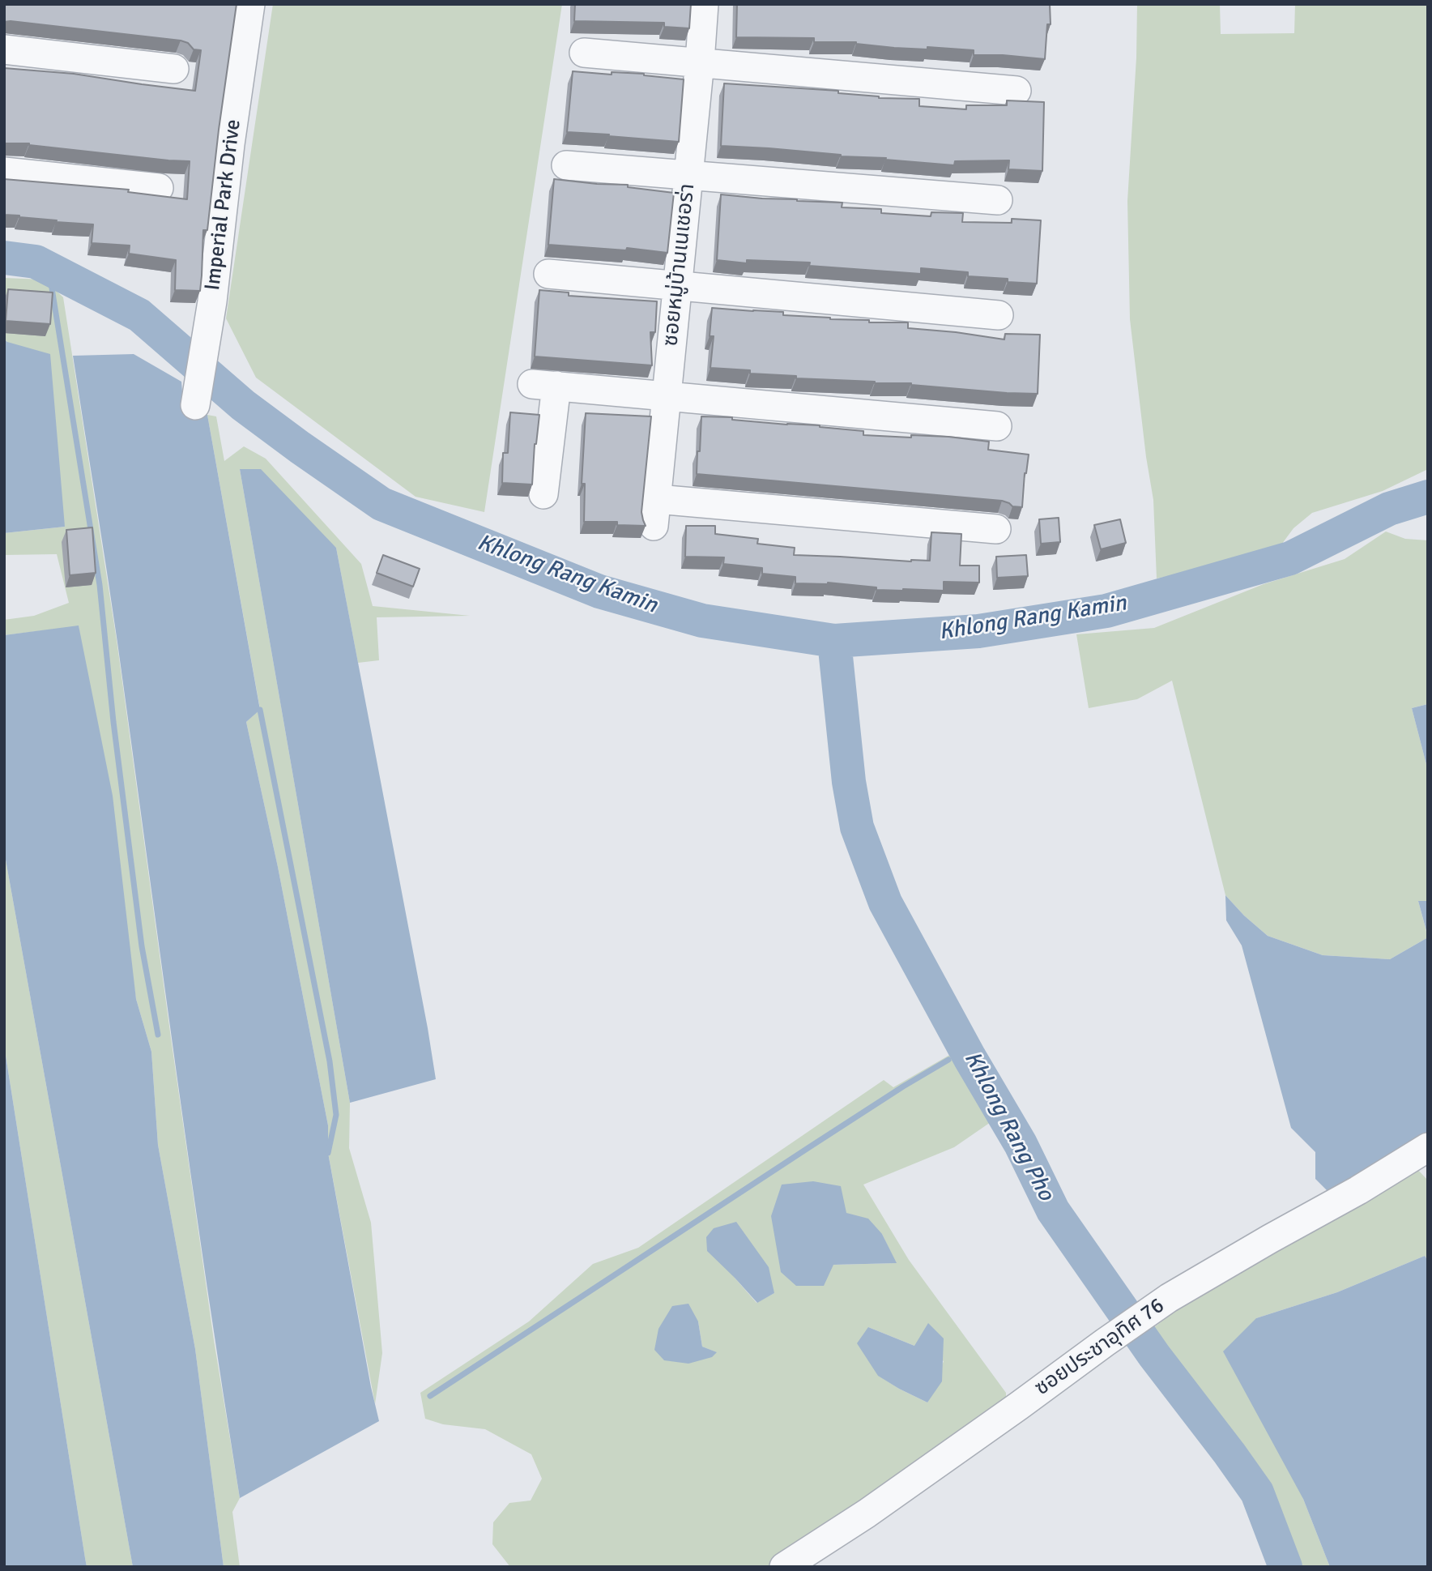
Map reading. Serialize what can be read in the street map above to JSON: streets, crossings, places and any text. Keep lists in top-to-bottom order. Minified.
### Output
{"streets":{"street":["Imperial Park Drive","ซอยหมู่บ้านเนเชอร่า","ซอยประชาอุทิศ 76"]},"water":["Khlong Rang Kamin","Khlong Rang Pho"]}
